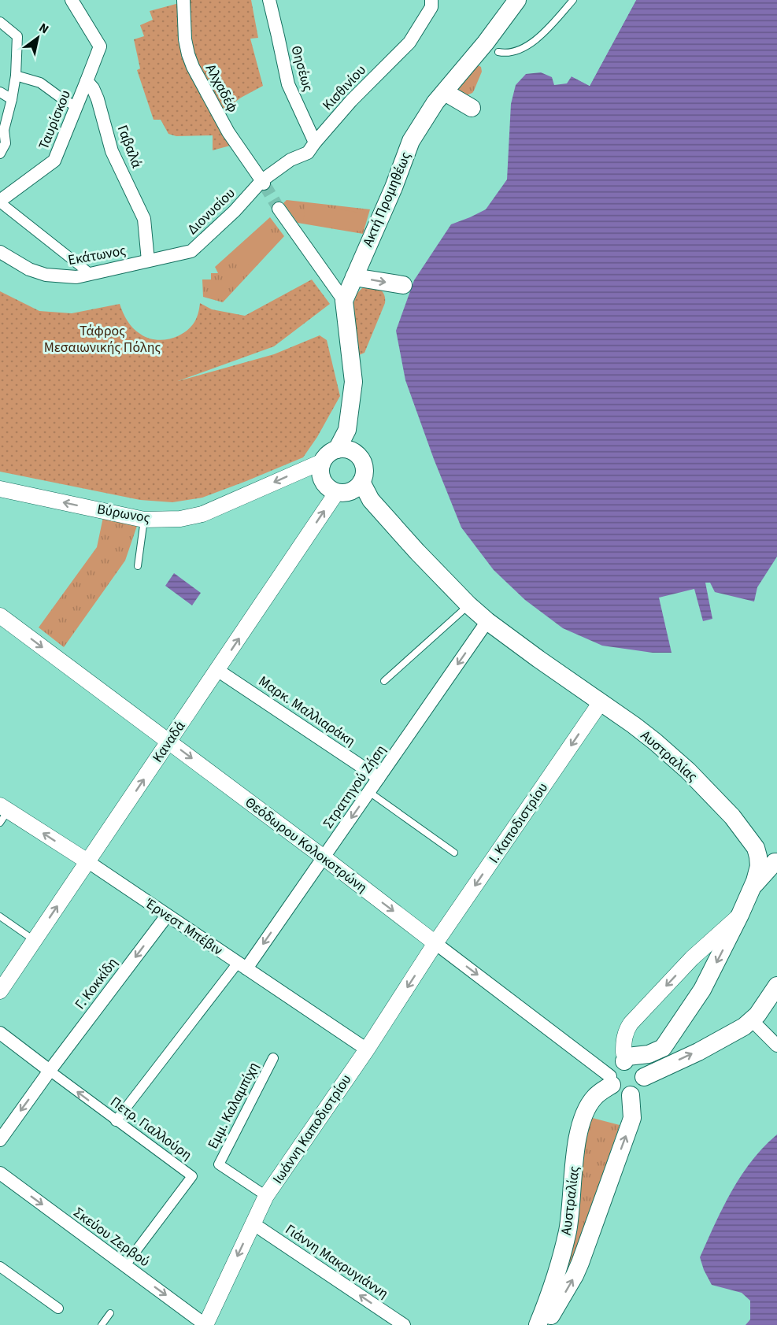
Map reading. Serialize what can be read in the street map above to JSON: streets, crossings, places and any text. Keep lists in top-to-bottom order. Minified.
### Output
{"streets":{"main road":["Ακτή Προμηθέως","Αυστραλίας"],"street":["Θησέως","Κισθινίου","Αλχαδέφ","Ταυρίσκου","Γαβαλά","Διονυσίου","Εκάτωνος","Βύρωνος","Μαρκ. Μαλλιαράκη","Καναδά","Στρατηγού Ζήση","Ι. Καποδιστρίου","Θεόδωρου Κολοκοτρώνη","Έρνεστ Μπέβιν","Γ. Κοκκίδη","Εμμ. Καλαμπίχη","Πετρ. Γιαλλούρη","Ιωάννη Καποδιστρίου","Σκεύου Ζερβού","Γιάννη Μακρυγιάννη"]},"crossings":[["Θησέως","Κισθινίου"],["Κισθινίου","Αλχαδέφ"],["Κισθινίου","Διονυσίου"],["Αλχαδέφ","Διονυσίου"],["Ταυρίσκου","Γαβαλά"],["Γαβαλά","Διονυσίου"],["Γαβαλά","Εκάτωνος"],["Διονυσίου","Εκάτωνος"],["Βύρωνος","Καναδά"],["Βύρωνος","Αυστραλίας"],["Μαρκ. Μαλλιαράκη","Καναδά"],["Μαρκ. Μαλλιαράκη","Στρατηγού Ζήση"],["Καναδά","Αυστραλίας"],["Καναδά","Θεόδωρου Κολοκοτρώνη"],["Καναδά","Έρνεστ Μπέβιν"],["Αυστραλίας","Στρατηγού Ζήση"],["Αυστραλίας","Ι. Καποδιστρίου"],["Αυστραλίας","Θεόδωρου Κολοκοτρώνη"],["Στρατηγού Ζήση","Θεόδωρου Κολοκοτρώνη"],["Στρατηγού Ζήση","Έρνεστ Μπέβιν"],["Ι. Καποδιστρίου","Θεόδωρου Κολοκοτρώνη"],["Ι. Καποδιστρίου","Ιωάννη Καποδιστρίου"],["Θεόδωρου Κολοκοτρώνη","Ιωάννη Καποδιστρίου"],["Έρνεστ Μπέβιν","Γ. Κοκκίδη"],["Έρνεστ Μπέβιν","Ιωάννη Καποδιστρίου"],["Γ. Κοκκίδη","Πετρ. Γιαλλούρη"],["Εμμ. Καλαμπίχη","Ιωάννη Καποδιστρίου"],["Πετρ. Γιαλλούρη","Σκεύου Ζερβού"],["Ιωάννη Καποδιστρίου","Σκεύου Ζερβού"],["Ιωάννη Καποδιστρίου","Γιάννη Μακρυγιάννη"]],"one_way":["Βύρωνος","Καναδά","Στρατηγού Ζήση","Ι. Καποδιστρίου","Θεόδωρου Κολοκοτρώνη","Ιωάννη Καποδιστρίου","Σκεύου Ζερβού","Γιάννη Μακρυγιάννη"],"parks":["Τάφρος Μεσαιωνικής Πόλης"],"north":"top right"}
